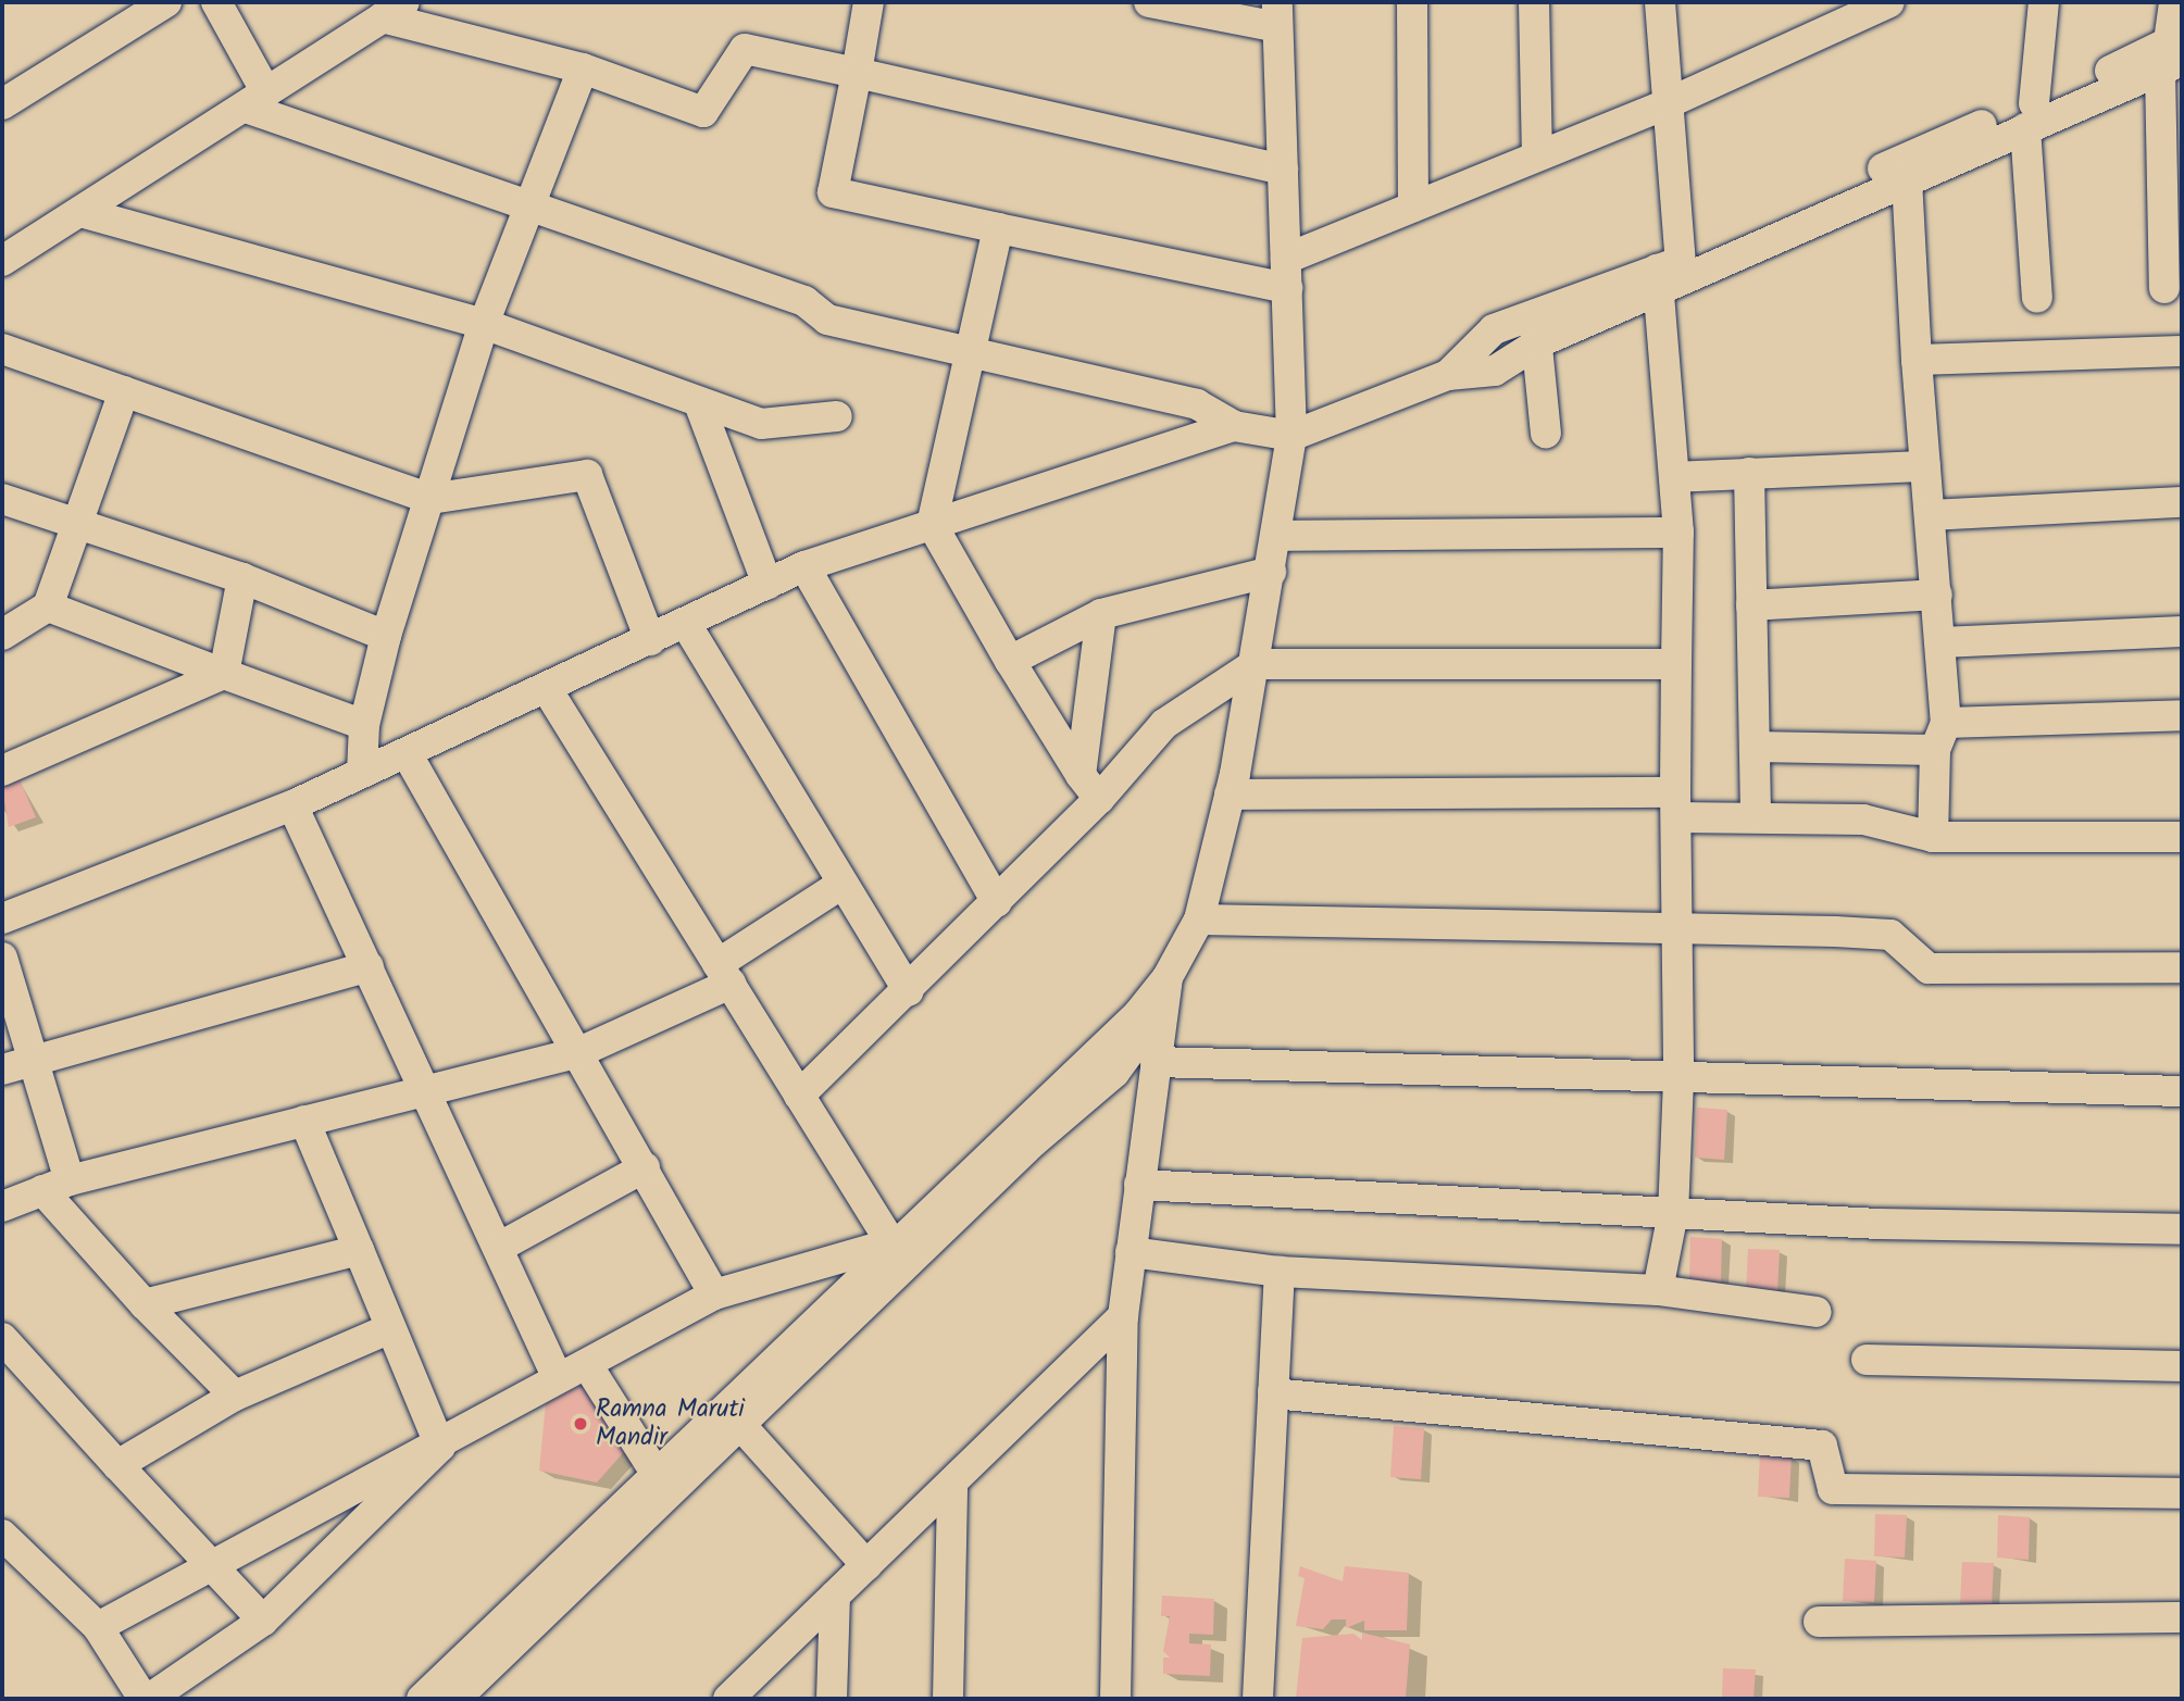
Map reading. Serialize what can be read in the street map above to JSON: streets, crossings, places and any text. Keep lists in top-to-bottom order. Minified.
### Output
{"places":["Ramna Maruti Mandir"]}
